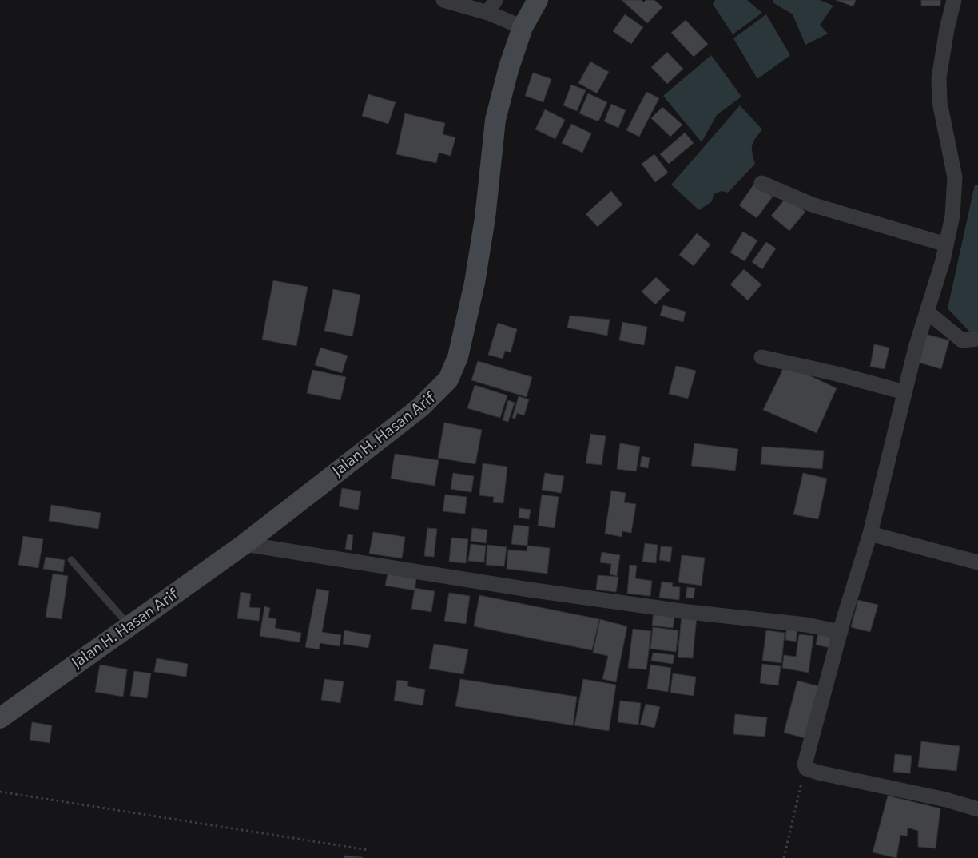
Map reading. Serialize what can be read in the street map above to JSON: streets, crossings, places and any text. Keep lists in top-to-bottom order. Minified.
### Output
{"streets":{"main road":["Jalan H. Hasan Arif"]}}
